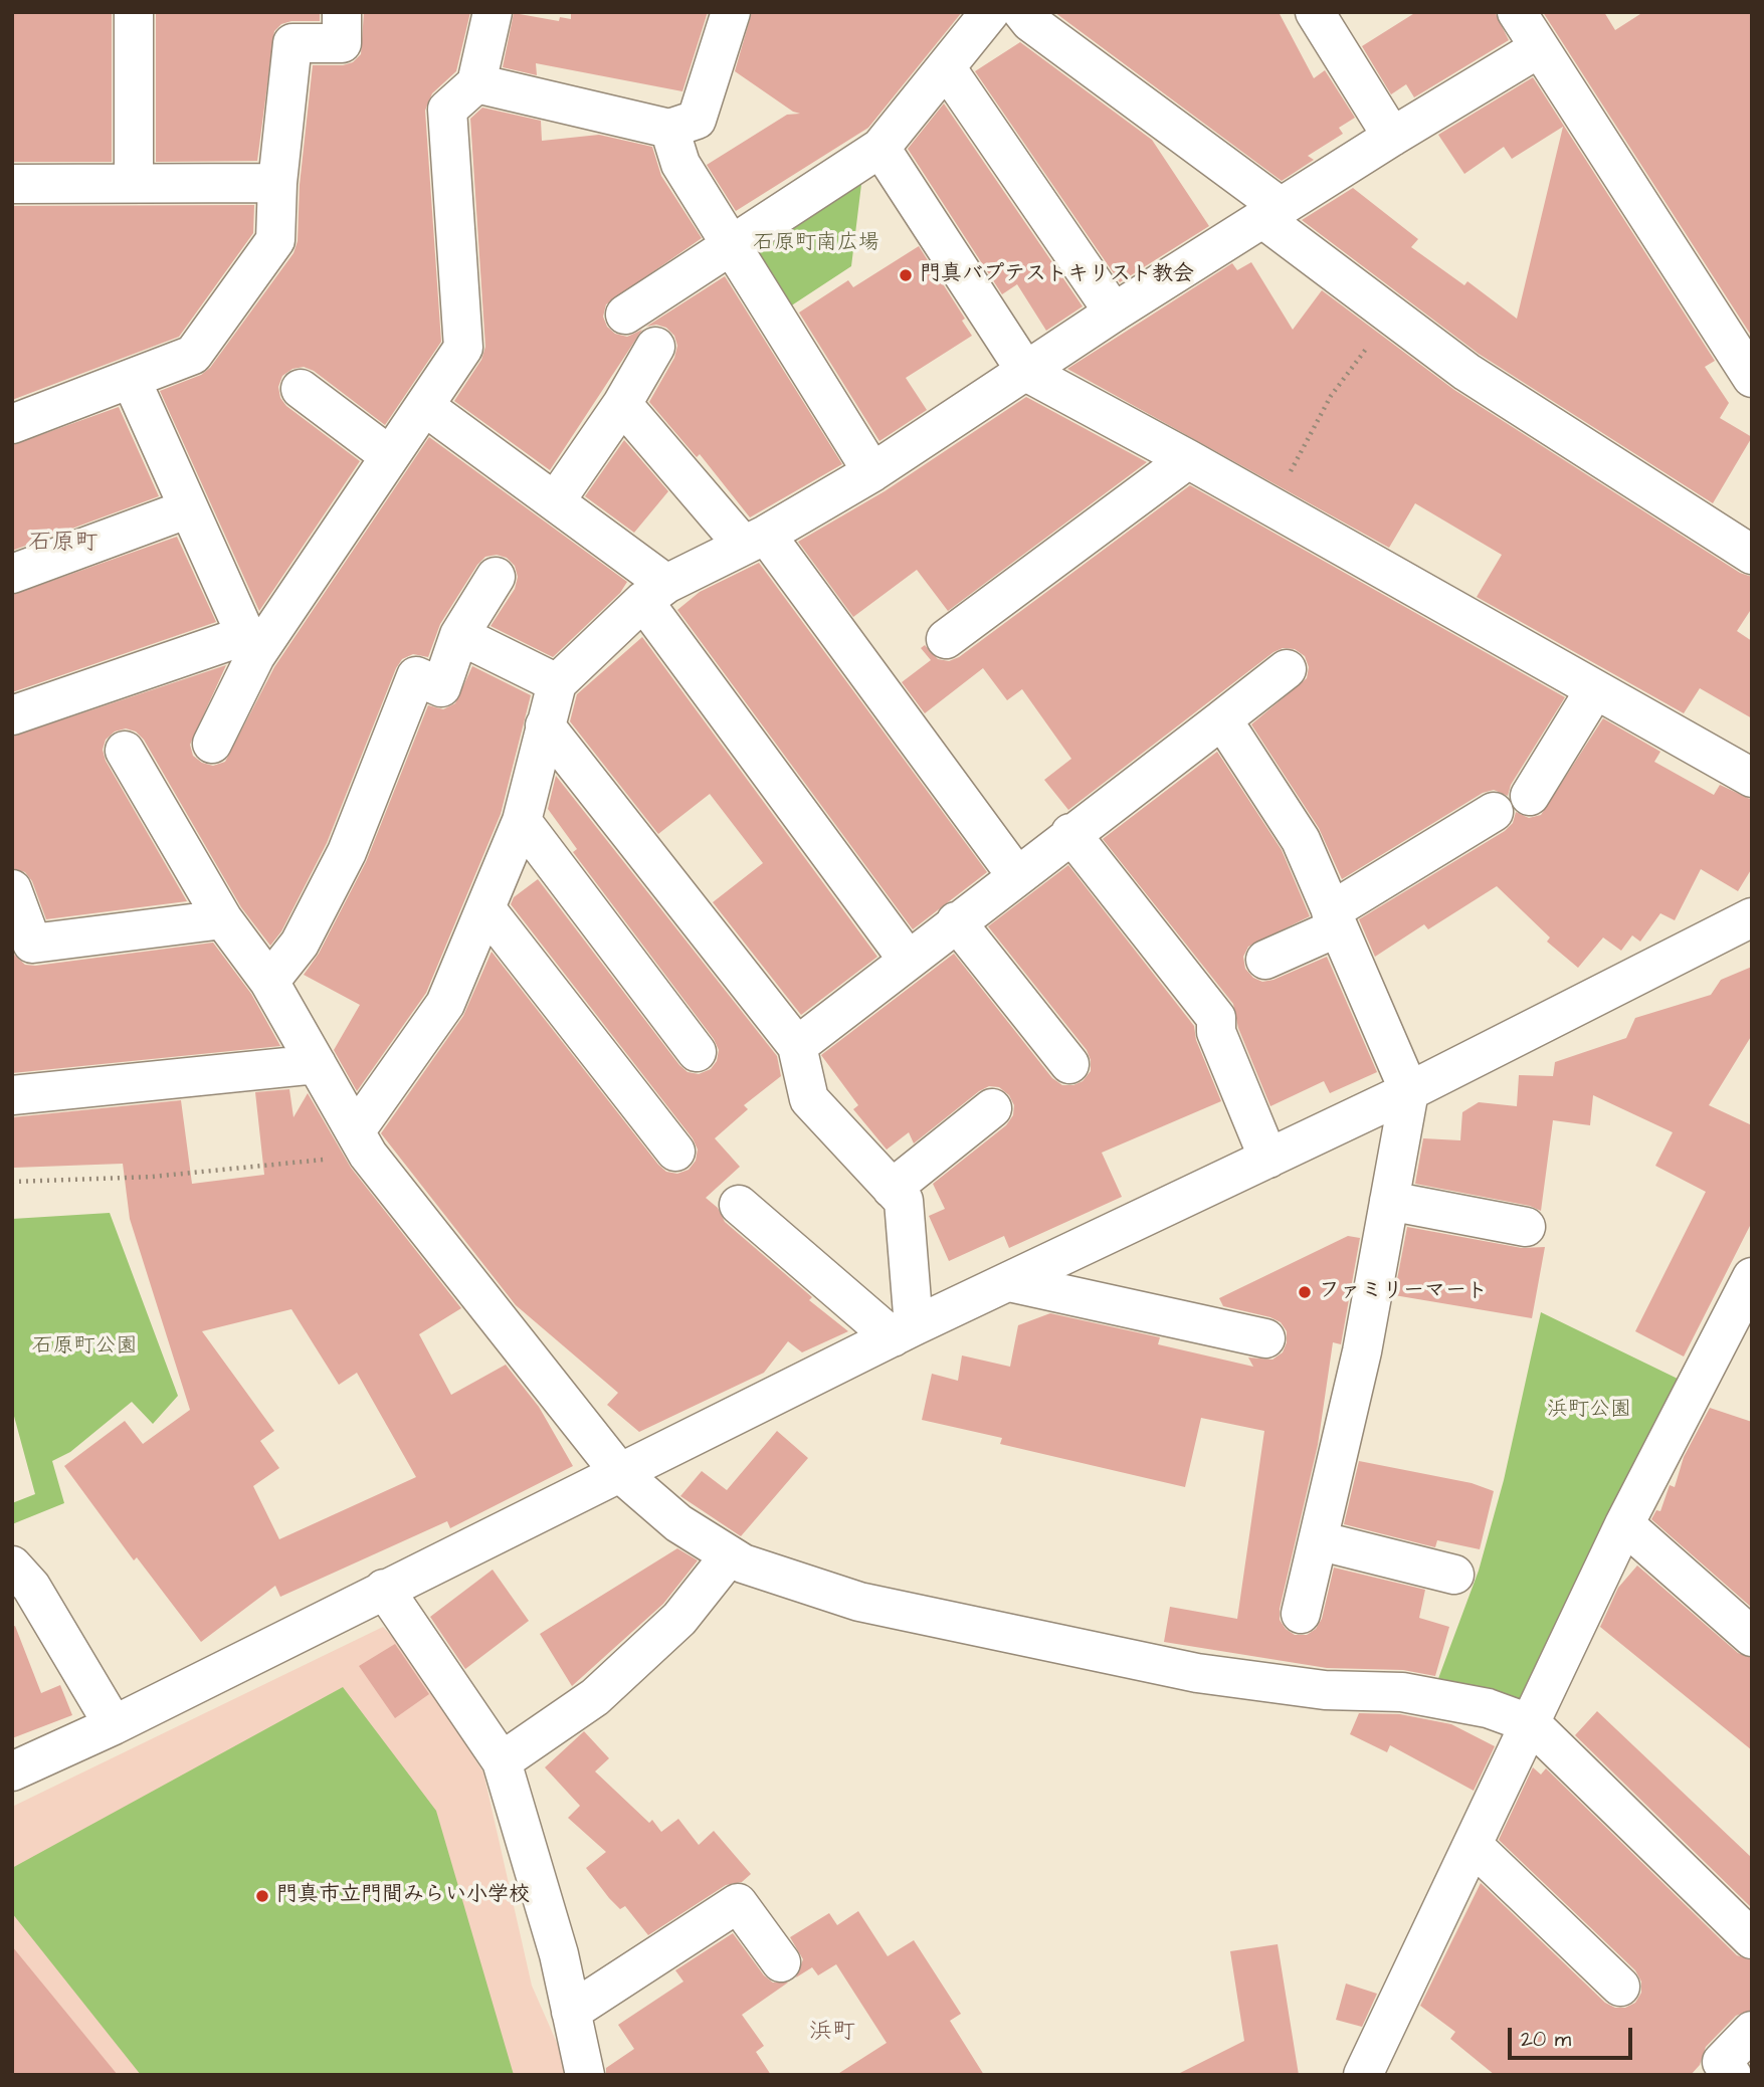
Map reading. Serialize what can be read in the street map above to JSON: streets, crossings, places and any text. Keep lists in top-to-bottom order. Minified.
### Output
{"districts":["石原町","浜町"],"parks":["石原町南広場","石原町公園","浜町公園"],"places":["門真バプテストキリスト教会","ファミリーマート","門真市立門間みらい小学校"],"scale_bar":"20 m"}
